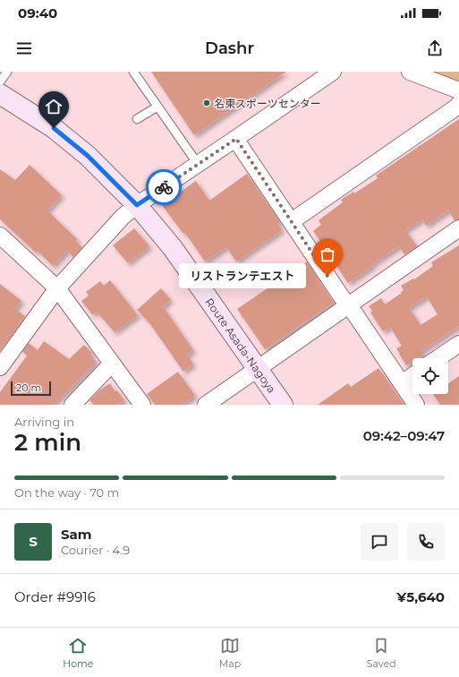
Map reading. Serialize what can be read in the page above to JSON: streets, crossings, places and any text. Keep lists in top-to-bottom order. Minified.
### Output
{"streets":{"main road":["Route Asada-Nagoya"]},"places":["名東スポーツセンター","リストランテエスト"],"scale_bar":"20 m","page":{"status":"09:40","header":"Dashr","bubble":"リストランテエスト","scale":"20 m","heading":["2 min","Arriving in","09:42–09:47"],"panel":["Sam","Courier · 4.9","Order #9916","¥5,640"],"bar":"On the way · 70 m","round":"S","tabs":["Home","Map","Saved"]}}
